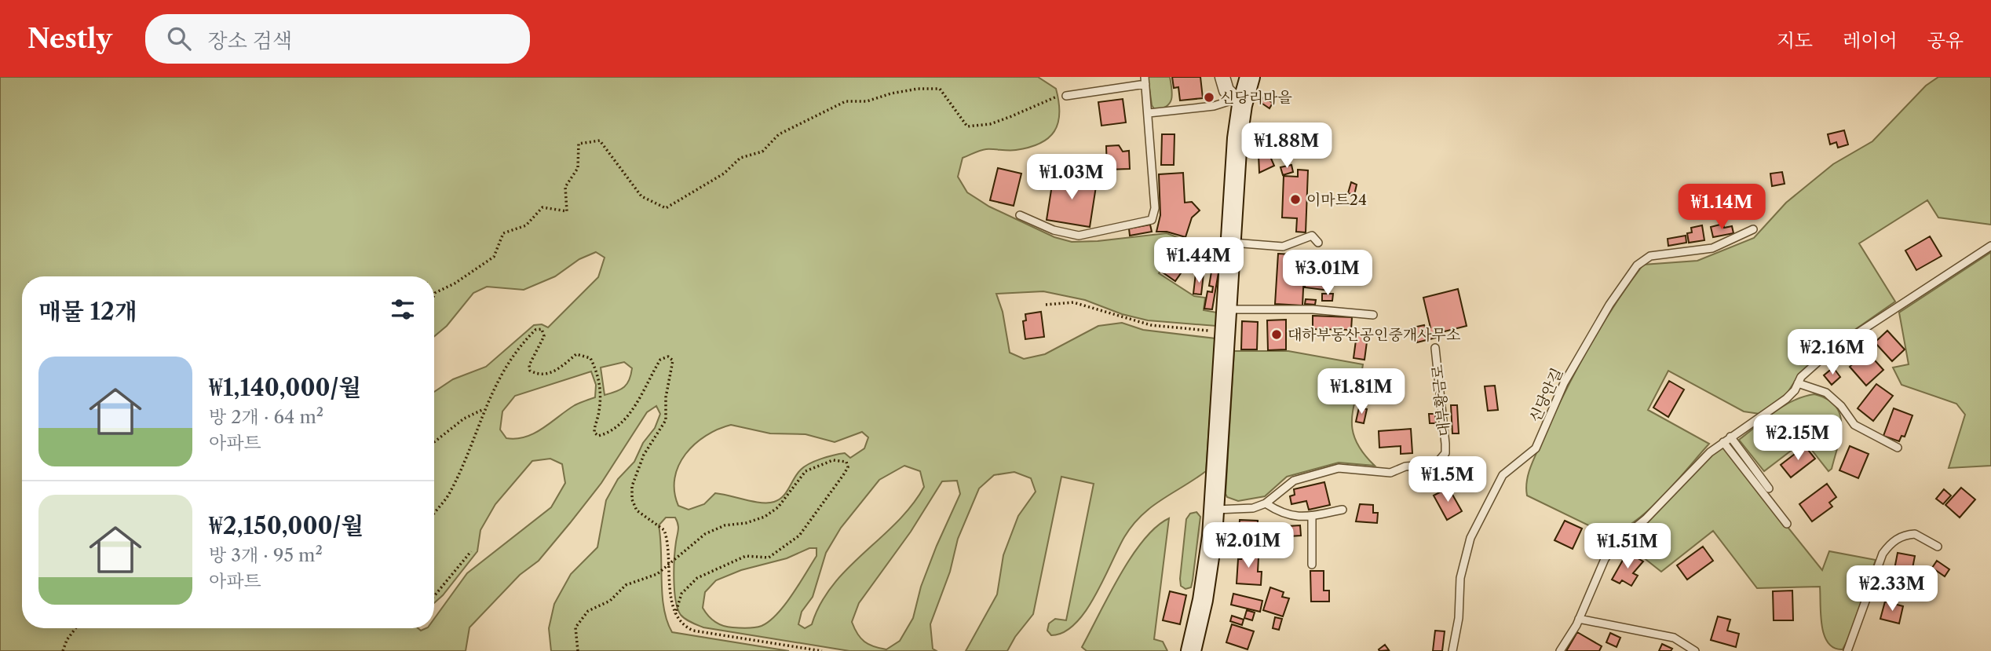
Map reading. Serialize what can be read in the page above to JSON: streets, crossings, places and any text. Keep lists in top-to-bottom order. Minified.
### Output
{"streets":{"lane":["신당안길","대부황금로"]},"places":["신당리마을","이마트24","대하부동산공인중개사무소"],"page":{"header":"Nestly","search":"장소 검색","nav":["지도","레이어","공유"],"price":["₩1.88M","₩1.03M","₩1.14M","₩1.44M","₩3.01M","₩2.16M","₩1.81M","₩2.15M","₩1.5M","₩2.01M","₩1.51M","₩2.33M"],"heading":"매물 12개","list":[{"name":"₩1,140,000/월","note":"방 2개 · 64 m² · 아파트"},{"name":"₩2,150,000/월","note":"방 3개 · 95 m² · 아파트"}]}}
